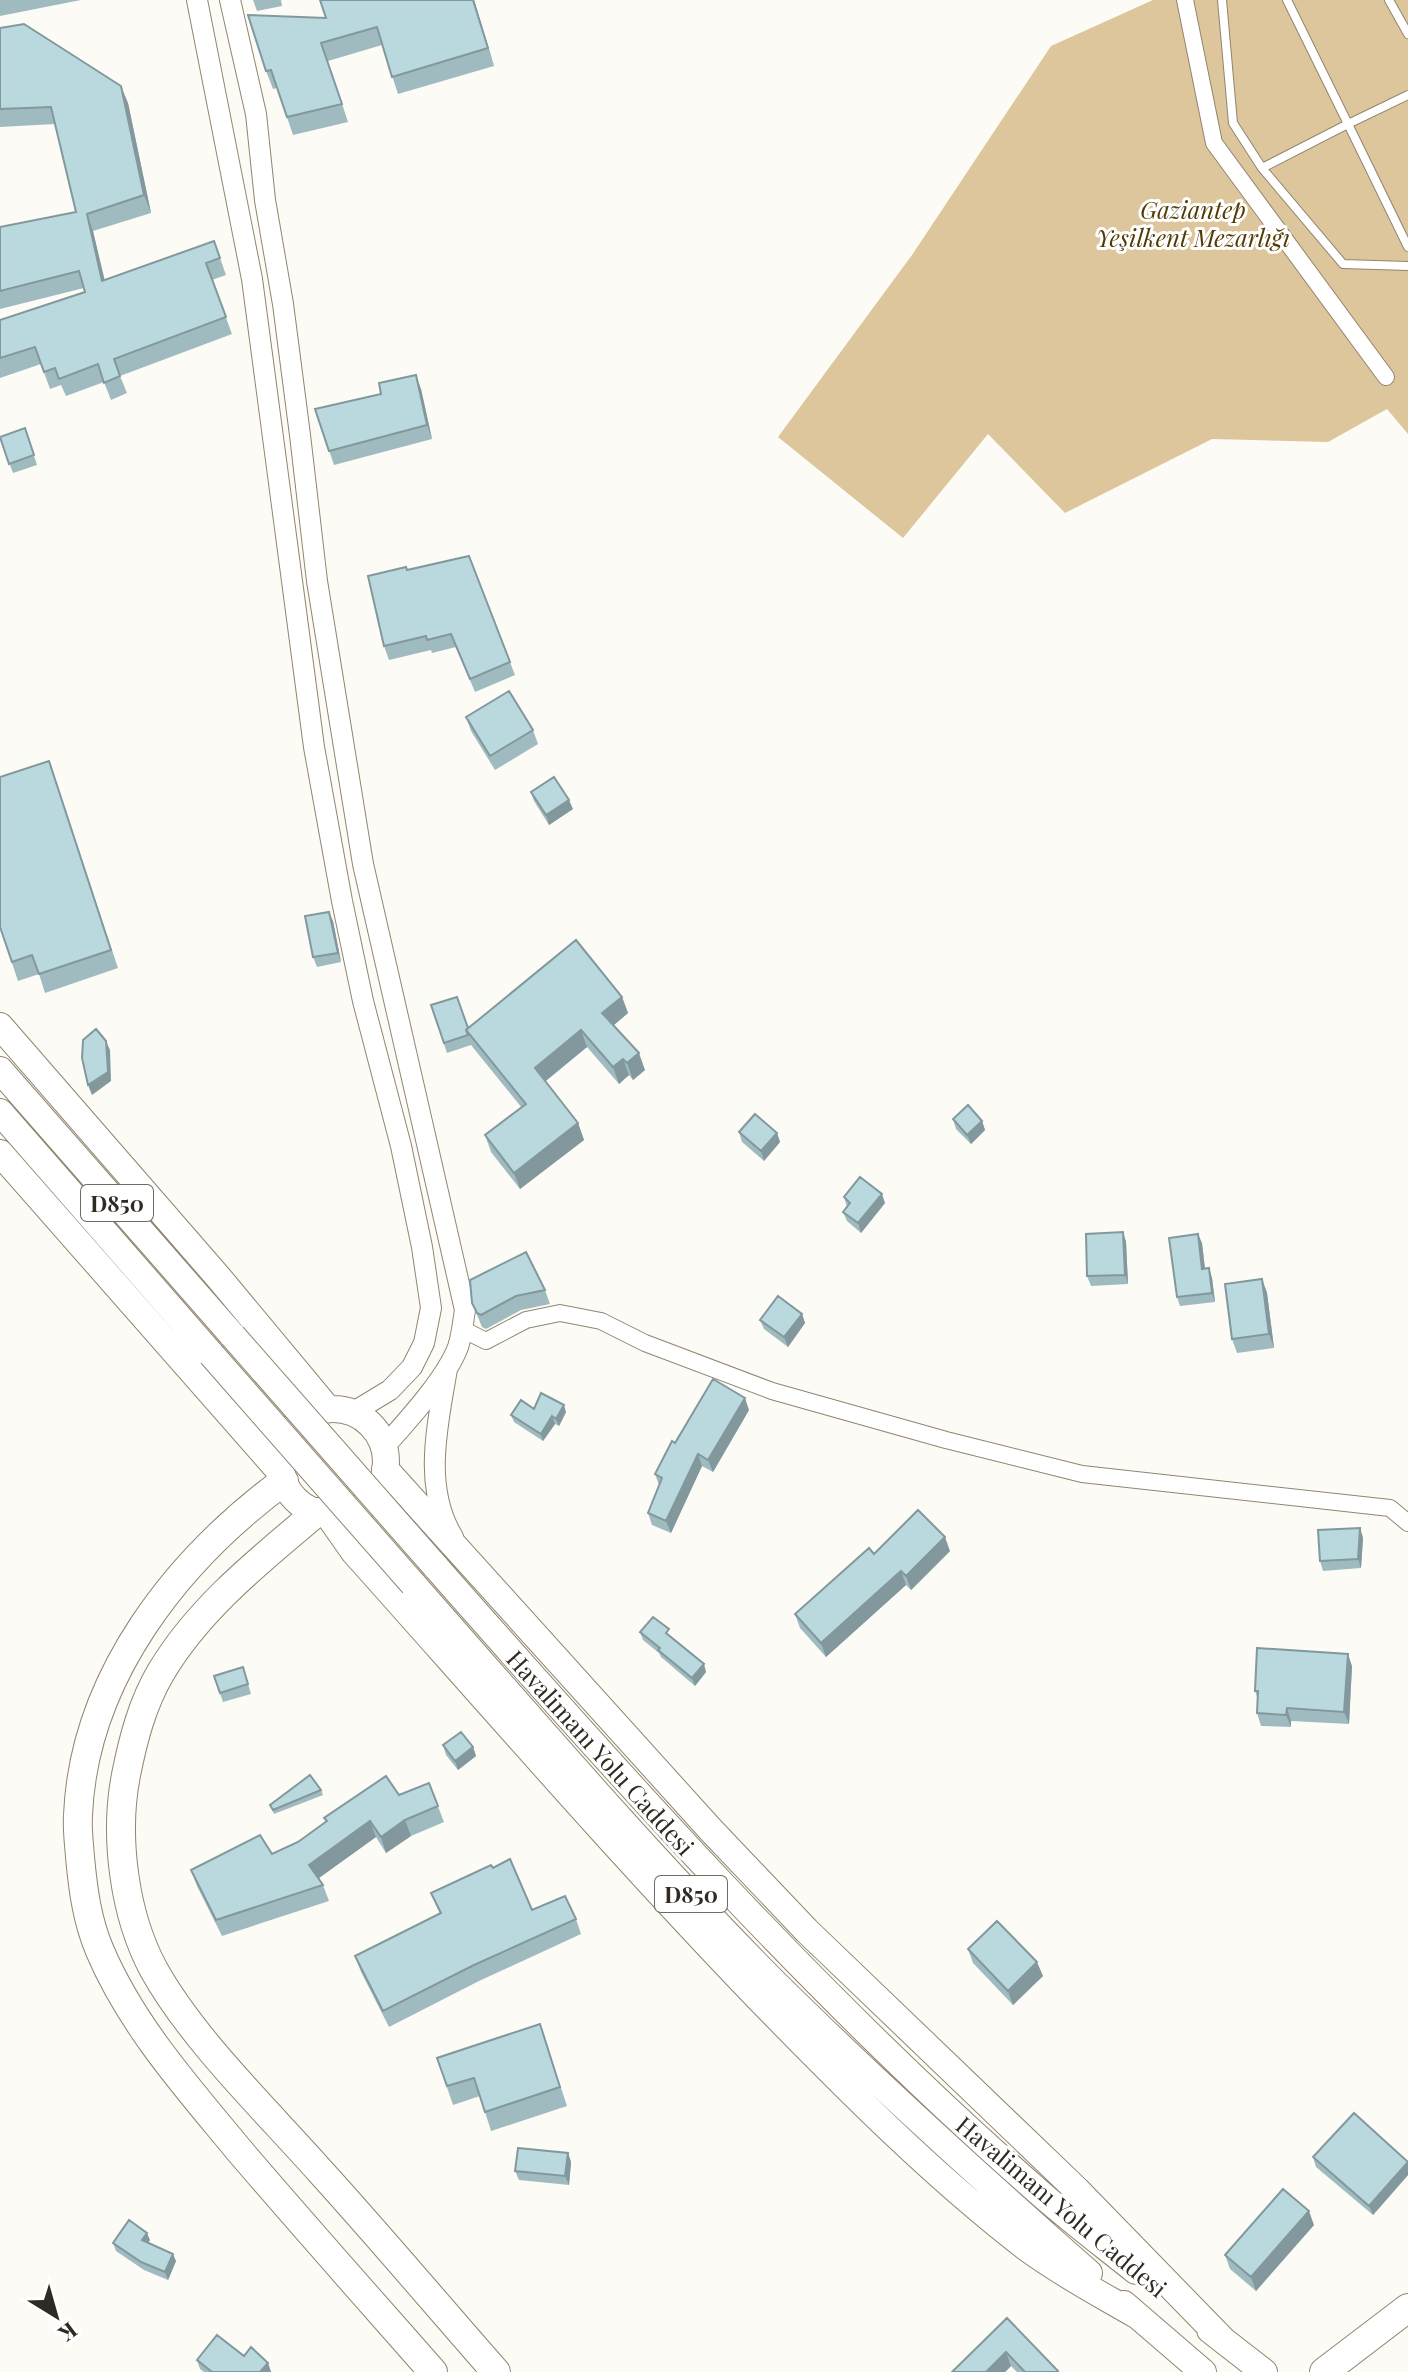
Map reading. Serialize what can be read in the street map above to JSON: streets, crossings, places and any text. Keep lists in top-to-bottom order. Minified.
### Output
{"streets":{"highway":["D850","Havalimanı Yolu Caddesi"]},"parks":["Gaziantep Yeşilkent Mezarlığı"],"north":"bottom right"}
